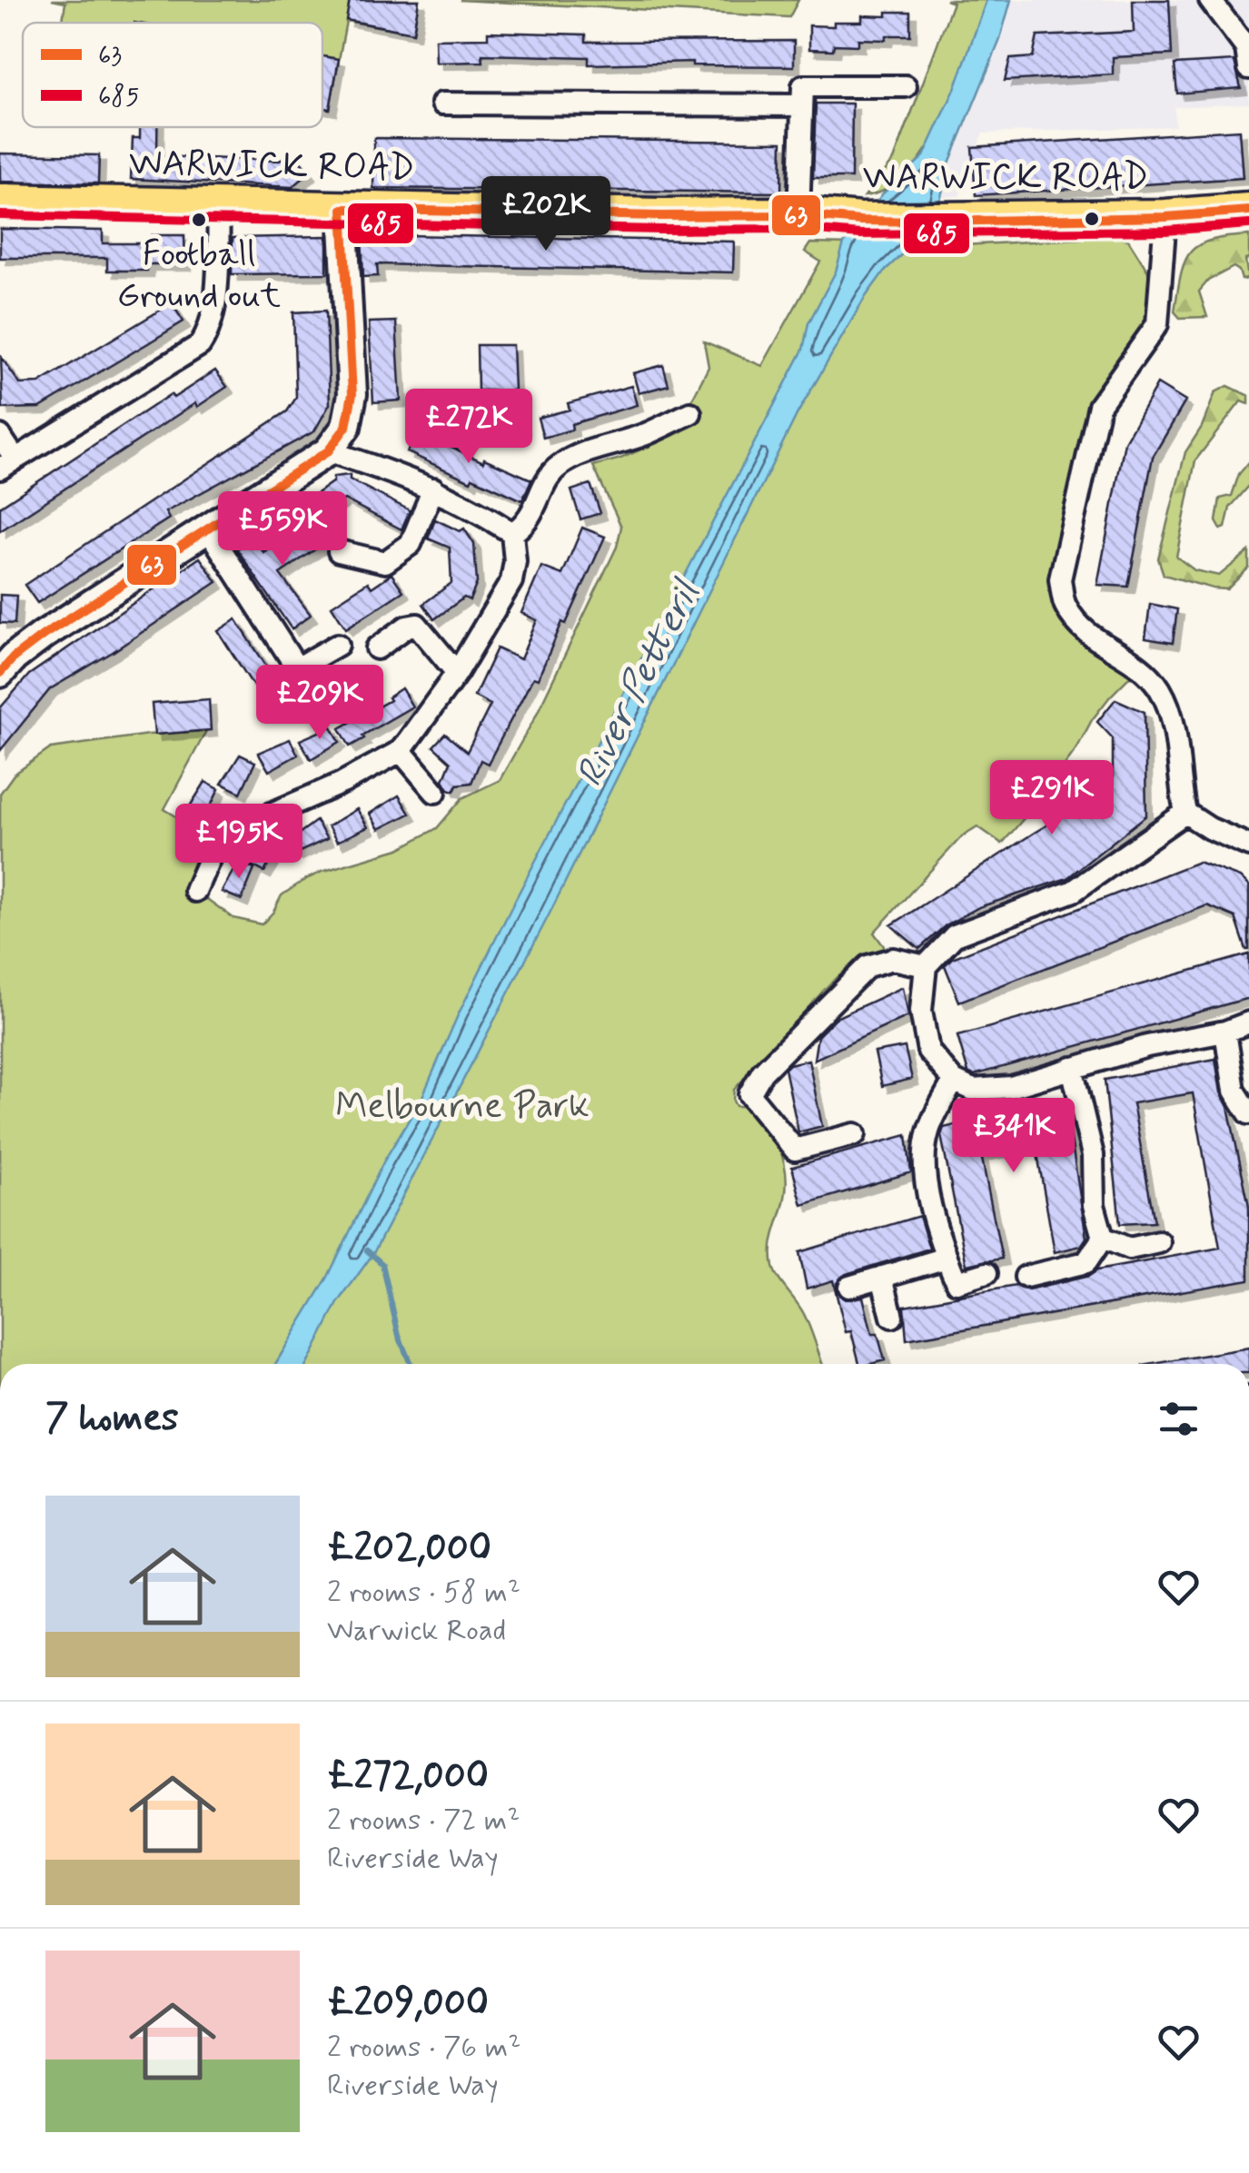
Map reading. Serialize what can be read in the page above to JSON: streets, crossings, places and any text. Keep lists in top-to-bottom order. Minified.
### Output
{"streets":{"main road":["WARWICK ROAD"]},"water":["River Petteril"],"parks":["Melbourne Park"],"places":["Football Ground out"],"lines":["transit line 63","transit line 685"],"legend":["63","685"],"page":{"price":["£202K","£272K","£559K","£209K","£291K","£195K","£341K"],"heading":"7 homes","list":[{"name":"£202,000","note":"2 rooms · 58 m² · Warwick Road"},{"name":"£272,000","note":"2 rooms · 72 m² · Riverside Way"},{"name":"£209,000","note":"2 rooms · 76 m² · Riverside Way"}]}}
